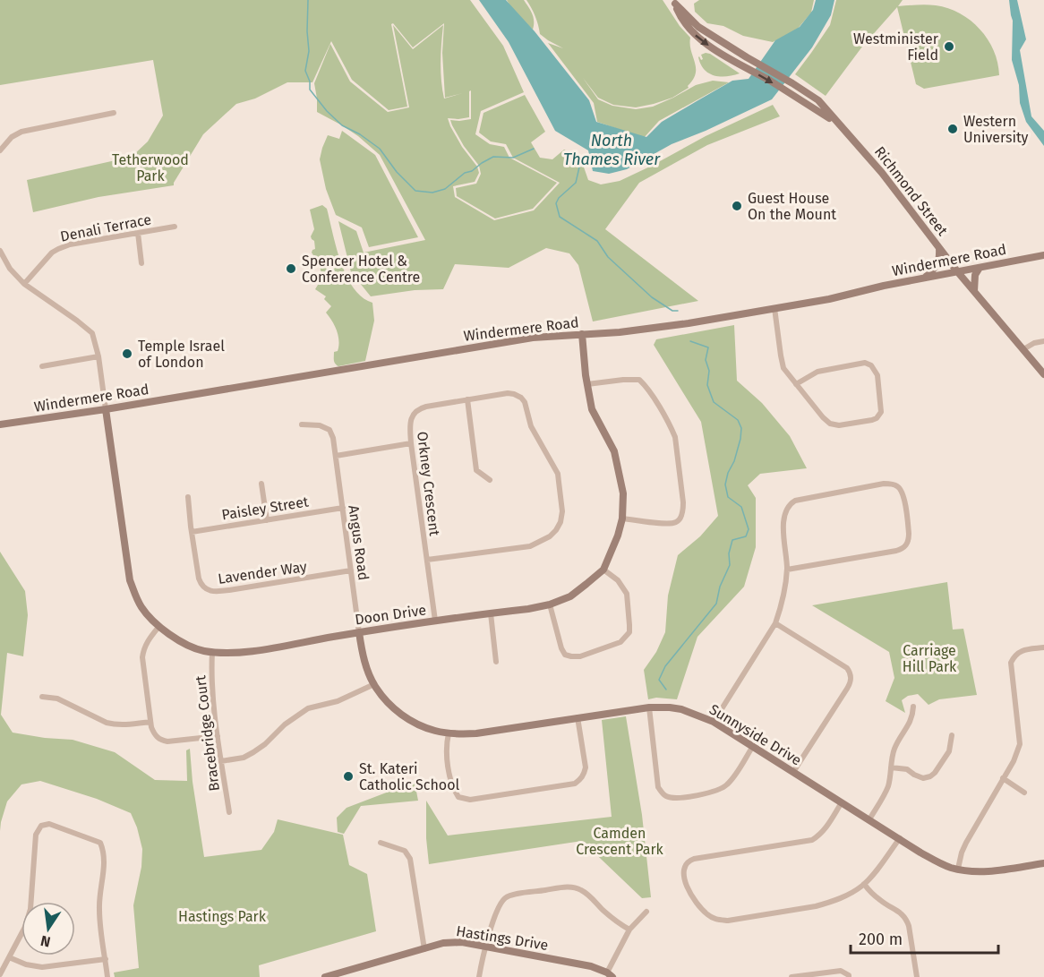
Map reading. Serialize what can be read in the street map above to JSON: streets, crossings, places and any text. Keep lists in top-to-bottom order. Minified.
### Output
{"streets":{"street":["Richmond Street","Denali Terrace","Windermere Road","Orkney Crescent","Paisley Street","Angus Road","Lavender Way","Doon Drive","Bracebridge Court","Sunnyside Drive","Hastings Drive"]},"crossings":[["Richmond Street","Windermere Road"],["Windermere Road","Doon Drive"],["Orkney Crescent","Doon Drive"],["Paisley Street","Angus Road"],["Paisley Street","Lavender Way"],["Angus Road","Lavender Way"],["Angus Road","Doon Drive"],["Angus Road","Sunnyside Drive"],["Doon Drive","Bracebridge Court"],["Doon Drive","Sunnyside Drive"]],"water":["North Thames River"],"parks":["Tetherwood Park","Carriage Hill Park","Camden Crescent Park","Hastings Park"],"places":["Westminister Field","Western University","Guest House On the Mount","Spencer Hotel & Conference Centre","Temple Israel of London","St. Kateri Catholic School"],"scale_bar":"200 m","north":"bottom"}
